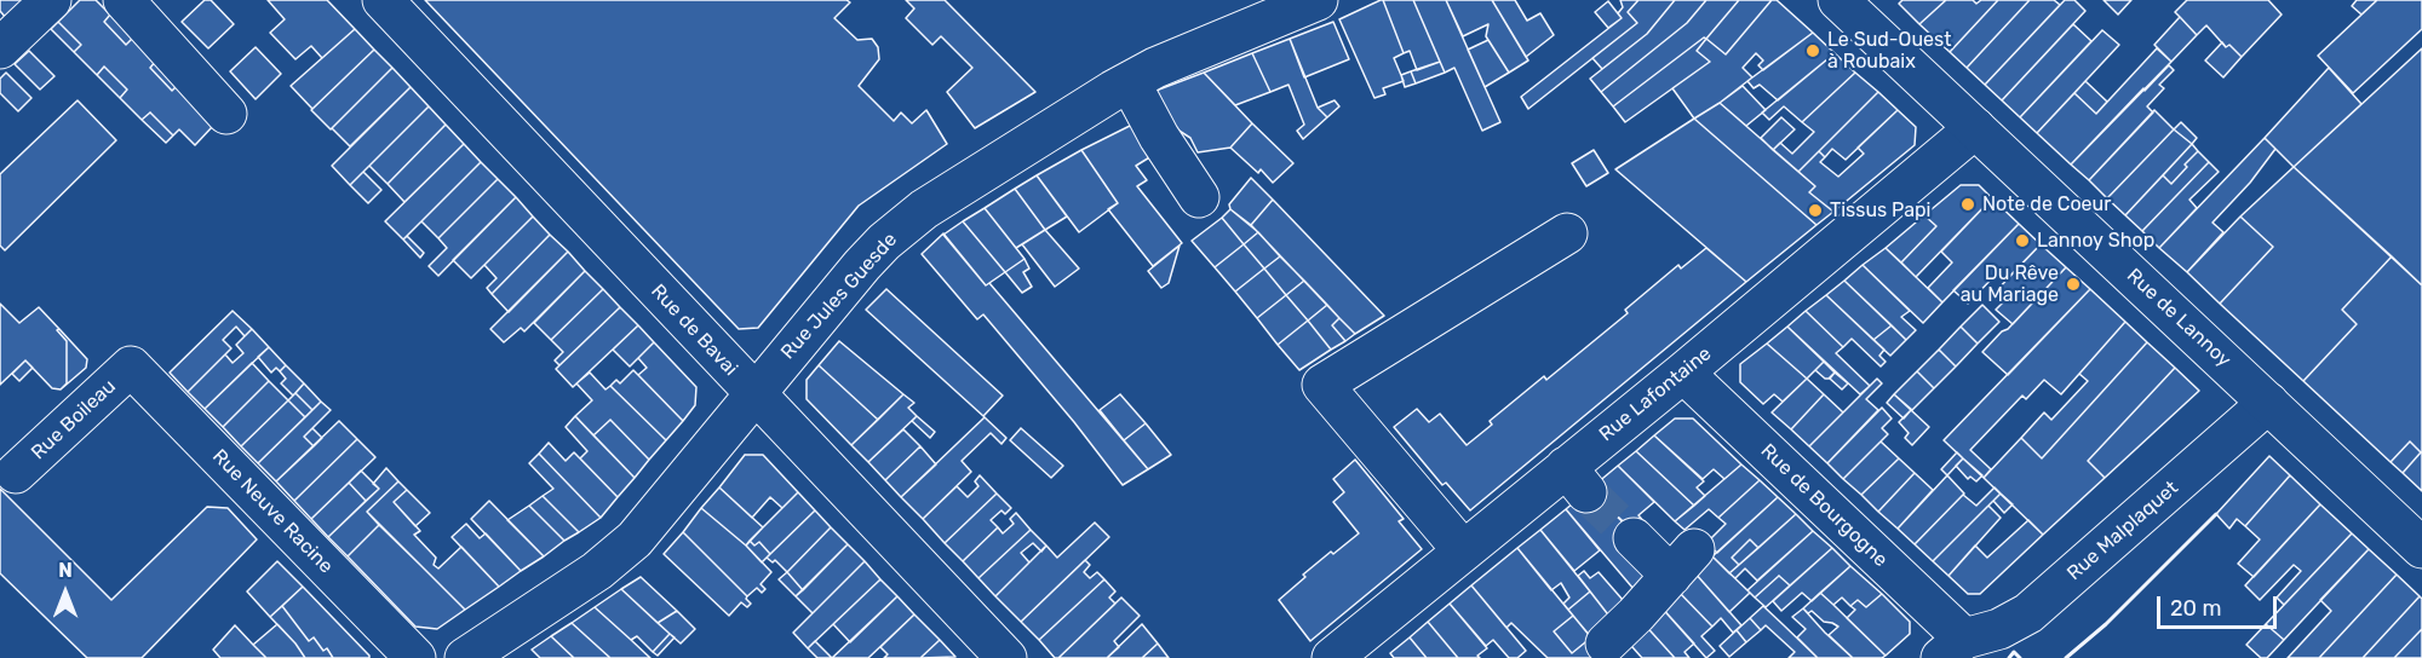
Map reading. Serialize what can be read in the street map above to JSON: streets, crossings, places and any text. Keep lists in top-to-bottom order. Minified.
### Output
{"streets":{"street":["Rue Jules Guesde","Rue de Lannoy","Rue de Bavai","Rue Lafontaine","Rue Boileau","Rue de Bourgogne","Rue Neuve Racine","Rue Malplaquet"]},"crossings":[["Rue Jules Guesde","Rue de Bavai"],["Rue de Lannoy","Rue Lafontaine"],["Rue de Lannoy","Rue Malplaquet"],["Rue Lafontaine","Rue de Bourgogne"],["Rue Boileau","Rue Neuve Racine"],["Rue de Bourgogne","Rue Malplaquet"]],"places":["Le Sud-Ouest à Roubaix","Note de Coeur","Tissus Papi","Lannoy Shop","Du Rêve au Mariage"],"scale_bar":"20 m","north":"top"}
